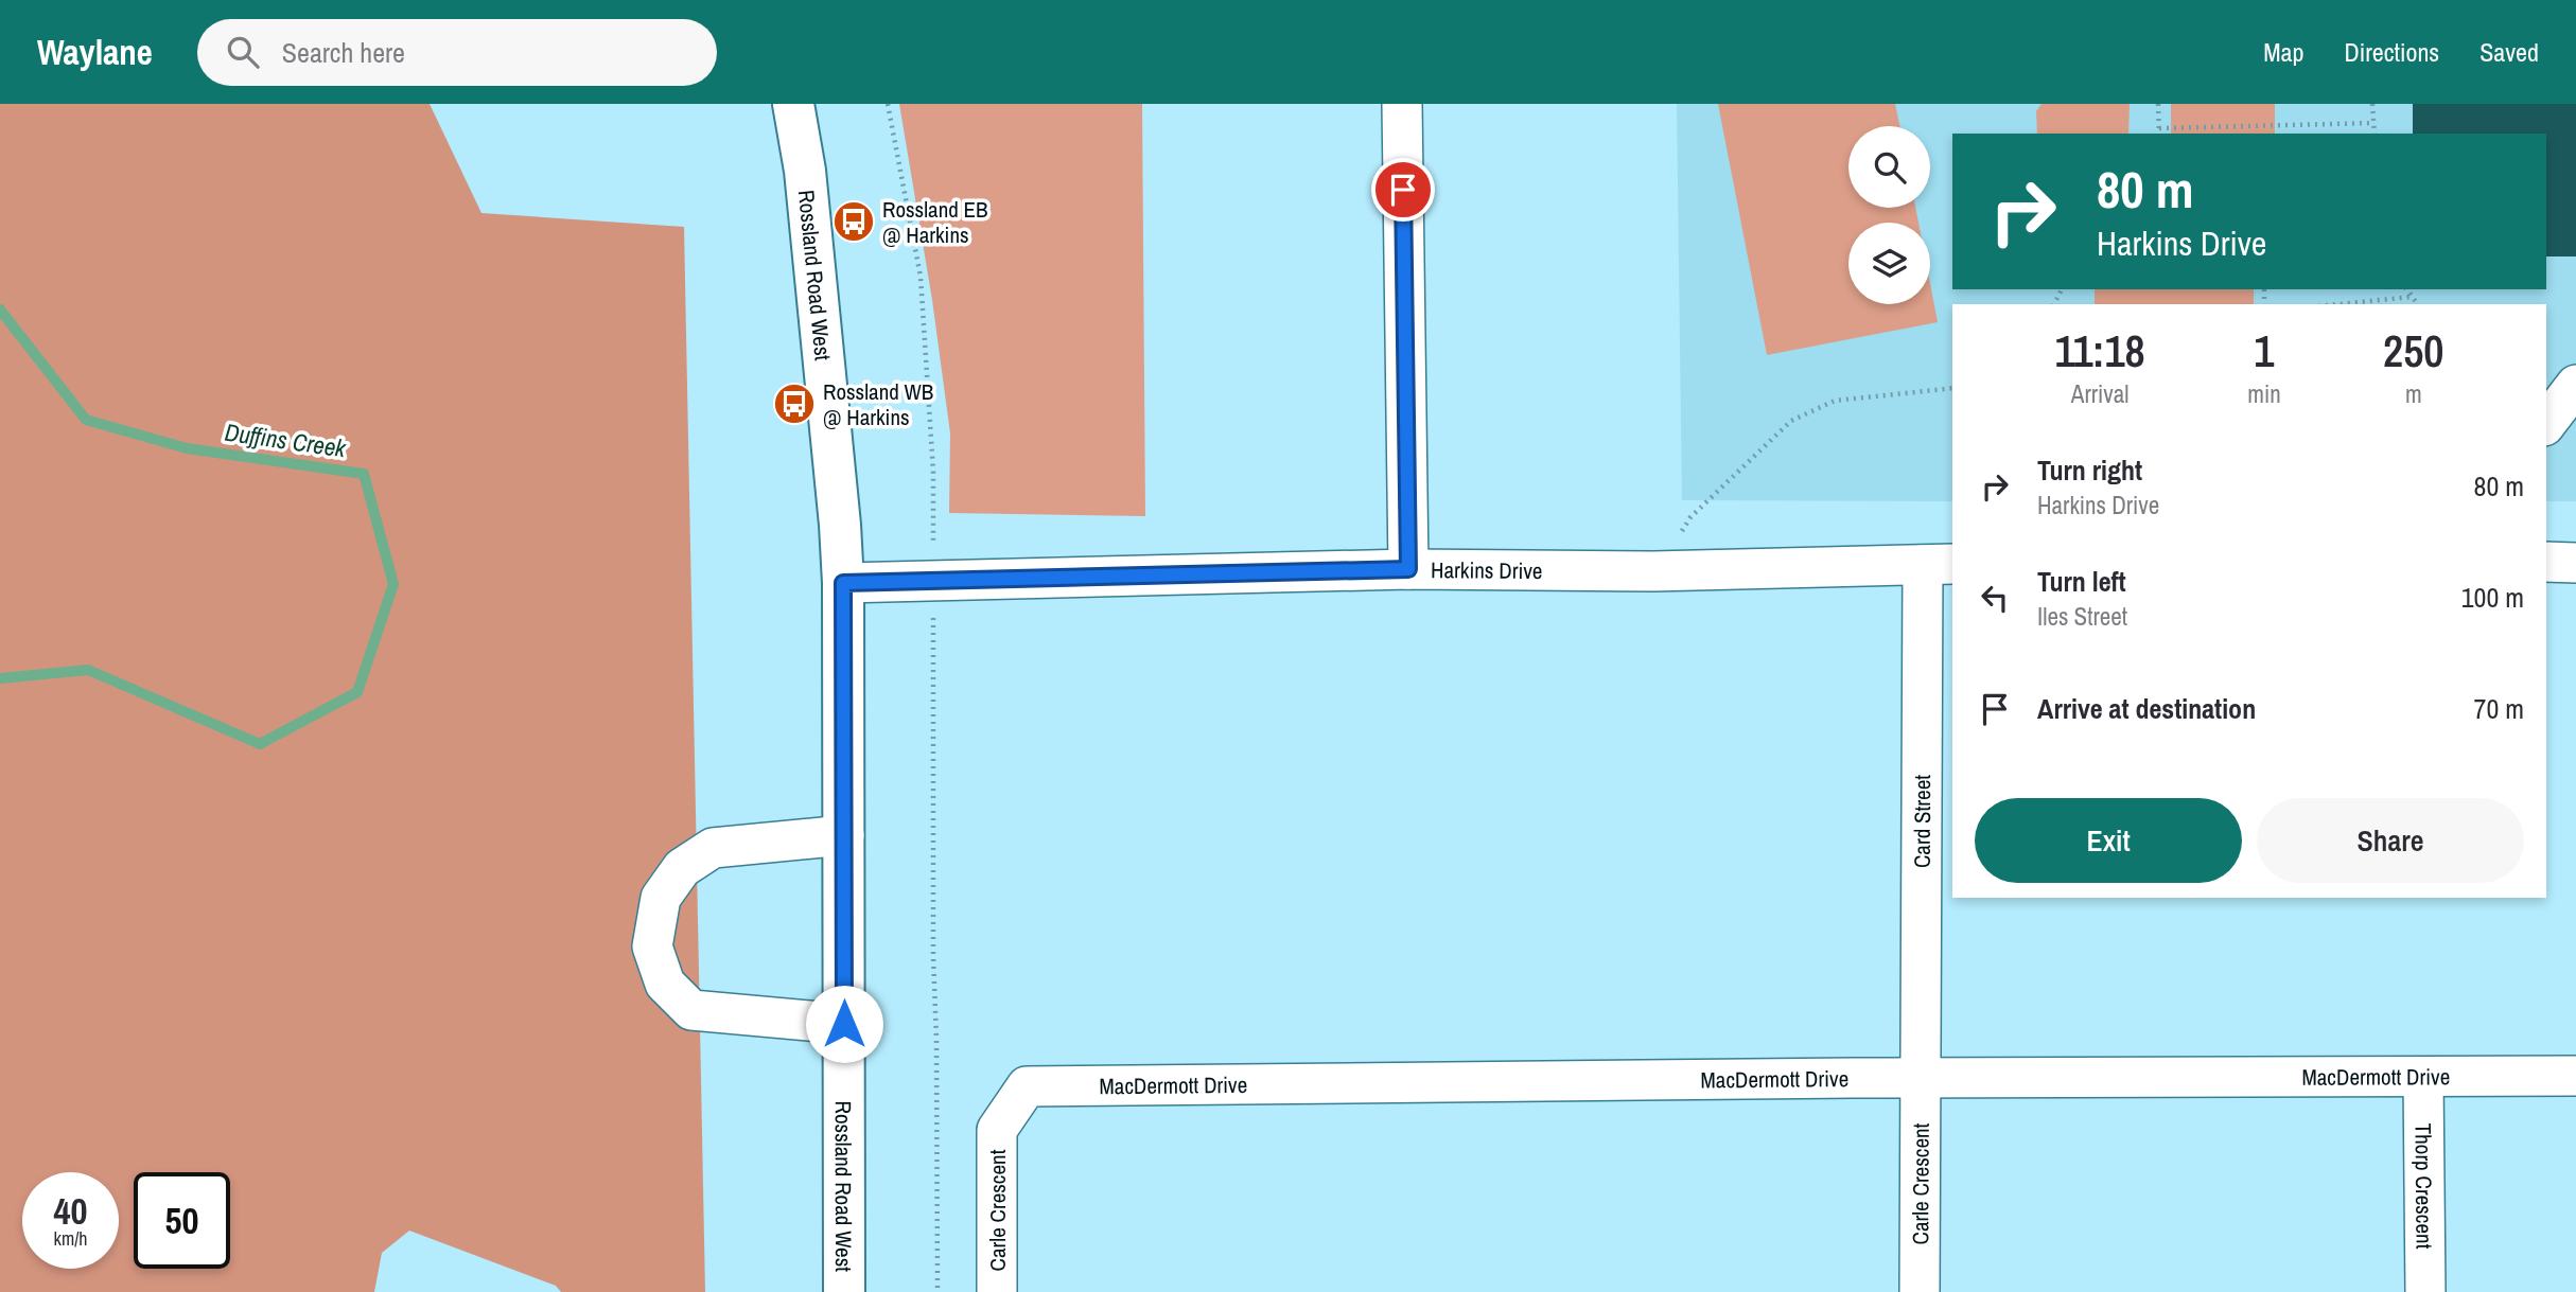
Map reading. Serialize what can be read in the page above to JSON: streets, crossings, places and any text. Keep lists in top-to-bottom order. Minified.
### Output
{"streets":{"main road":["Rossland Road West"],"street":["Harkins Drive","Card Street","MacDermott Drive","Carle Crescent","Thorp Crescent"]},"crossings":[["Rossland Road West","Harkins Drive"],["Harkins Drive","Card Street"],["Card Street","MacDermott Drive"],["Card Street","Carle Crescent"],["MacDermott Drive","Carle Crescent"],["MacDermott Drive","Thorp Crescent"]],"water":["Duffins Creek"],"places":{"bus stop":["Rossland EB @ Harkins","Rossland WB @ Harkins"]},"page":{"header":"Waylane","search":"Search here","nav":["Map","Directions","Saved"],"turn":["80 m","Harkins Drive"],"eta":["11:18","Arrival","1","min","250","m"],"list":[{"name":"Turn right","note":"Harkins Drive","value":"80 m"},{"name":"Turn left","note":"Iles Street","value":"100 m"},{"name":"Arrive at destination","value":"70 m"}],"buttons":["Exit","Share"],"speed":"40 km/h","limit":"50"}}
